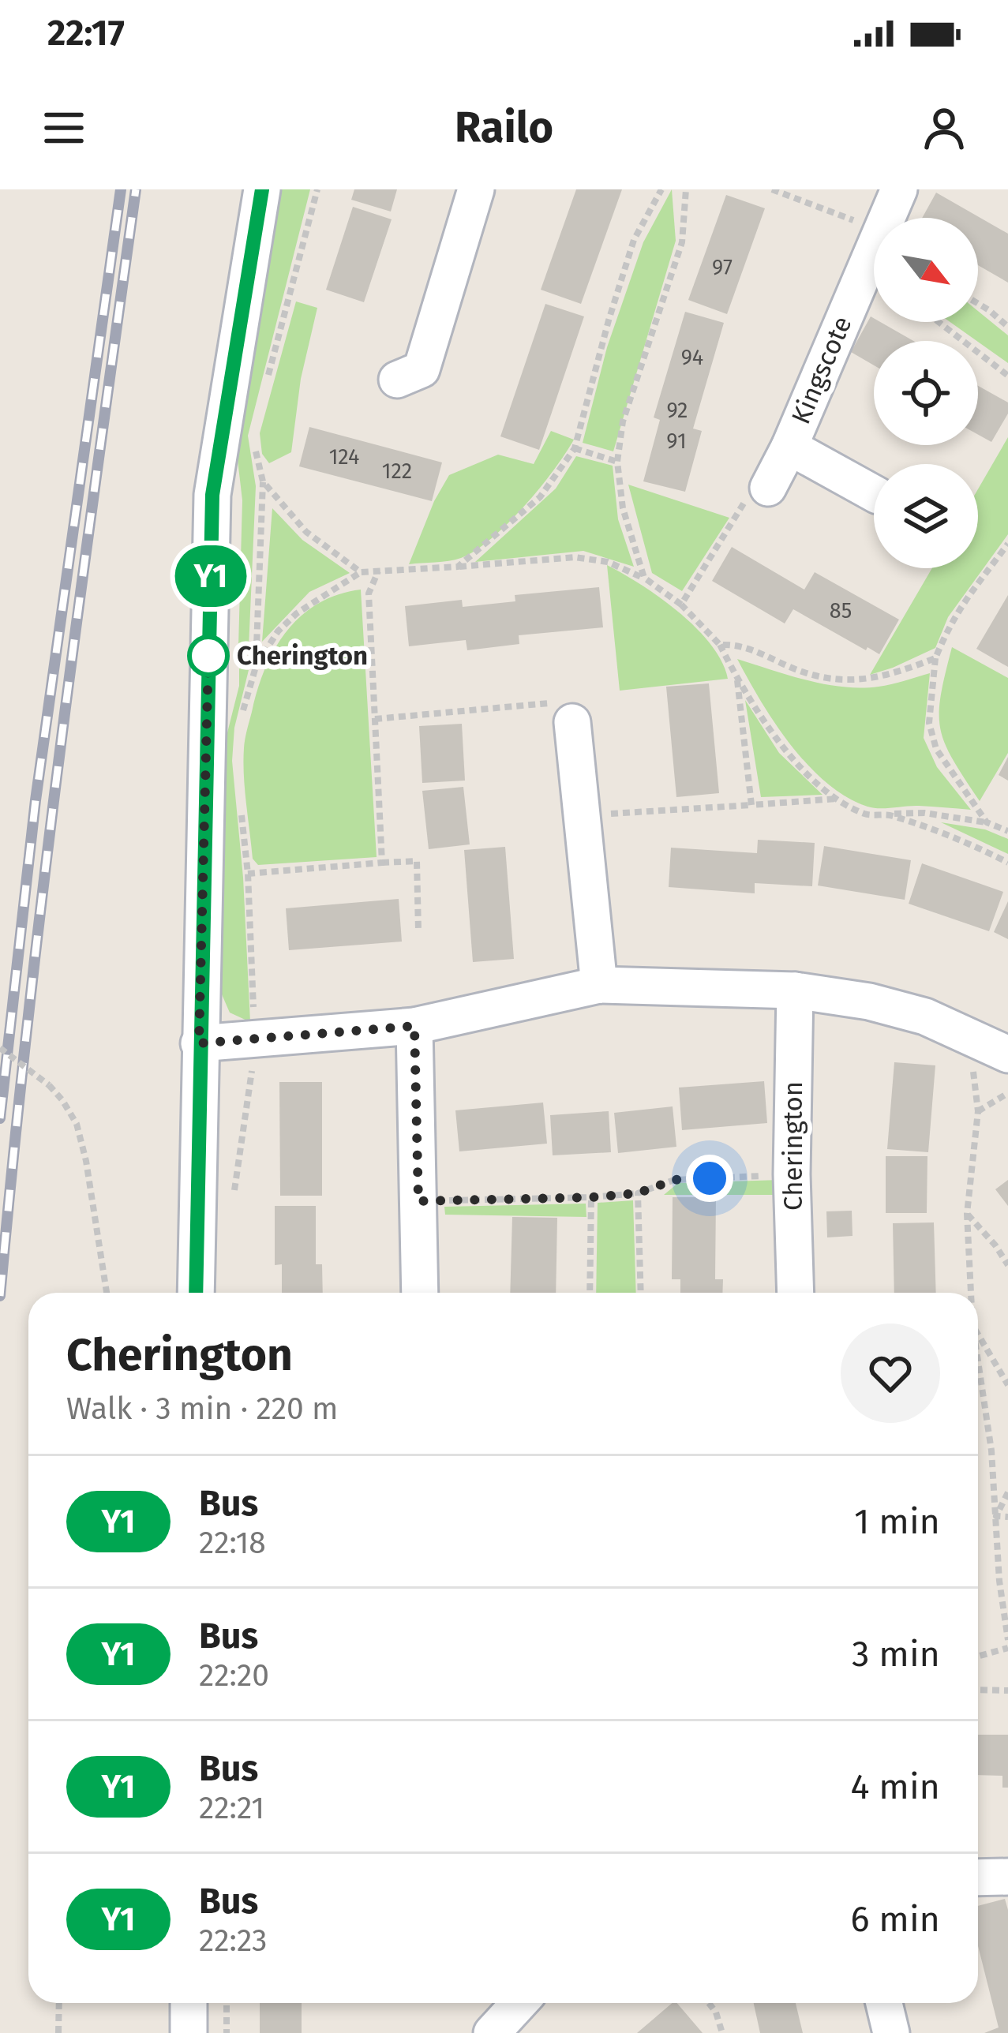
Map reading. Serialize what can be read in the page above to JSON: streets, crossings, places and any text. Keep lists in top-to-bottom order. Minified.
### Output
{"streets":{"street":["Kingscote","Cherington"]},"places":["Cherington"],"lines":["bus line Y1"],"house_numbers":["97","94","92","91","124","122","85"],"north":"bottom right","page":{"status":"22:17","header":"Railo","on_map":"Y1","heading":["Cherington","Walk · 3 min · 220 m"],"list":[{"mark":"Y1","name":"Bus","note":"22:18","value":"1 min"},{"mark":"Y1","name":"Bus","note":"22:20","value":"3 min"},{"mark":"Y1","name":"Bus","note":"22:21","value":"4 min"},{"mark":"Y1","name":"Bus","note":"22:23","value":"6 min"}]}}
